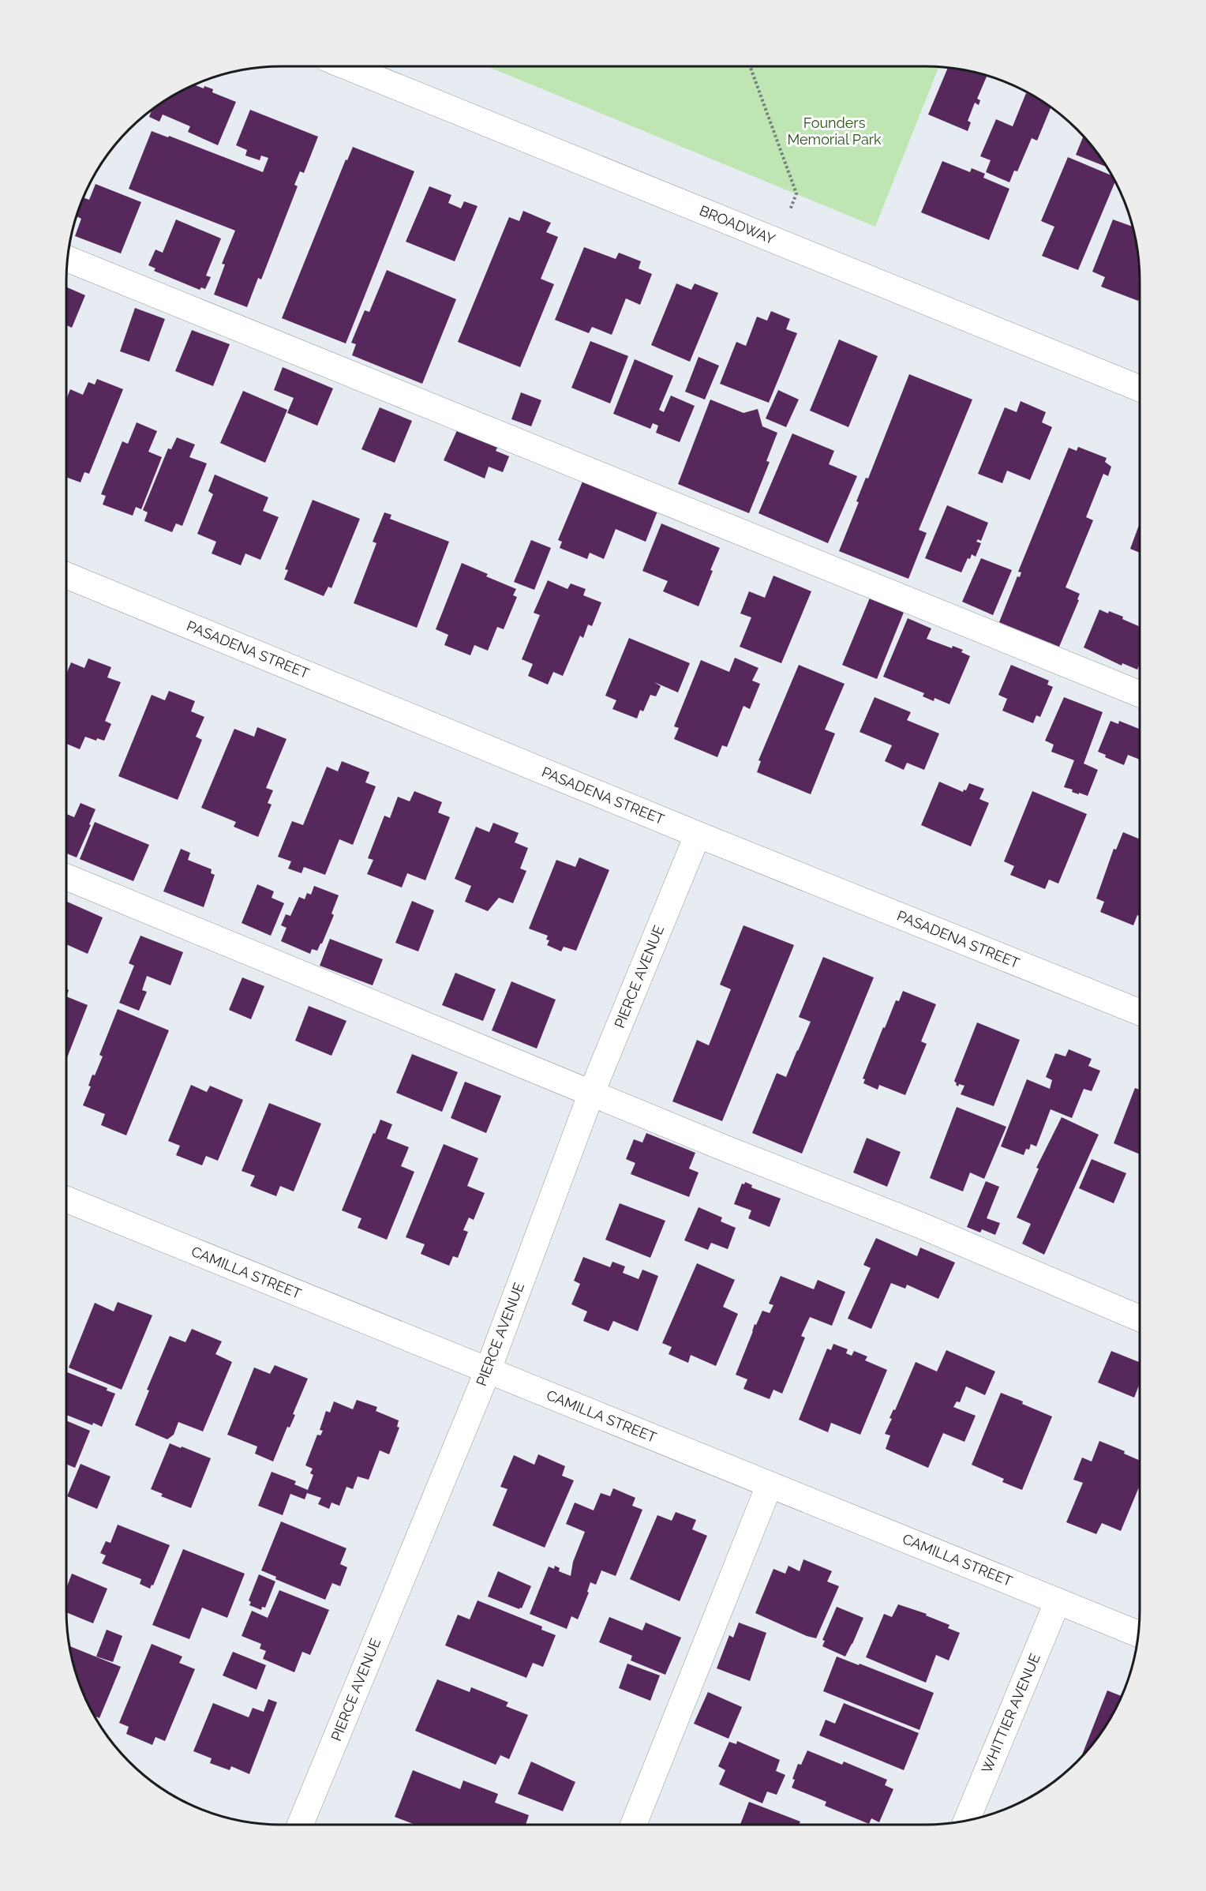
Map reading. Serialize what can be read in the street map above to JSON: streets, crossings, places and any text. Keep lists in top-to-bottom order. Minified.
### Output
{"streets":{"street":["BROADWAY","PASADENA STREET","PIERCE AVENUE","CAMILLA STREET","WHITTIER AVENUE"]},"crossings":[["PASADENA STREET","PIERCE AVENUE"],["PIERCE AVENUE","CAMILLA STREET"],["CAMILLA STREET","WHITTIER AVENUE"]],"parks":["Founders Memorial Park"]}
